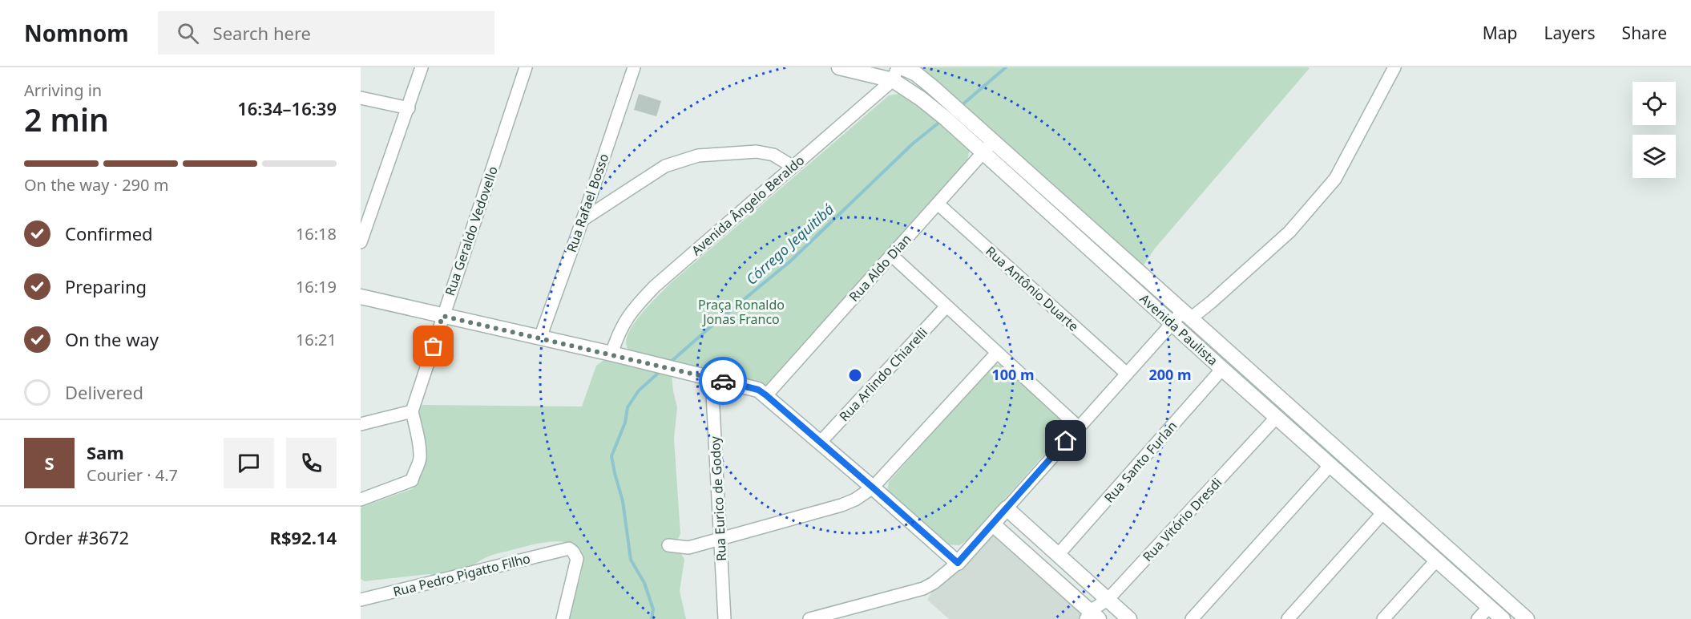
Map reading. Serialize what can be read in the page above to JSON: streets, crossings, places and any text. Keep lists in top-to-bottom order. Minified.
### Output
{"streets":{"street":["Rua Rafael Bosso","Avenida Ângelo Beraldo","Rua Geraldo Vedovello","Rua Aldo Dian","Rua Antônio Duarte","Avenida Paulista","Rua Arlindo Chiarelli","Rua Santo Furlan","Rua Eurico de Godoy","Rua Vitório Dresdi","Rua Pedro Pigatto Filho"]},"crossings":[["Avenida Ângelo Beraldo","Avenida Paulista"],["Rua Aldo Dian","Rua Antônio Duarte"],["Rua Aldo Dian","Avenida Paulista"],["Avenida Paulista","Rua Santo Furlan"],["Avenida Paulista","Rua Vitório Dresdi"]],"water":["Córrego Jequitibá"],"parks":["Praça Ronaldo Jonas Franco"],"page":{"header":"Nomnom","search":"Search here","nav":["Map","Layers","Share"],"heading":["2 min","Arriving in","16:34–16:39"],"panel":["Sam","Courier · 4.7","Order #3672","R$92.14"],"bar":"On the way · 290 m","list":[["Confirmed","16:18"],["Preparing","16:19"],["On the way","16:21"],"Delivered"],"round":"S"},"rings":["100 m","200 m"]}
